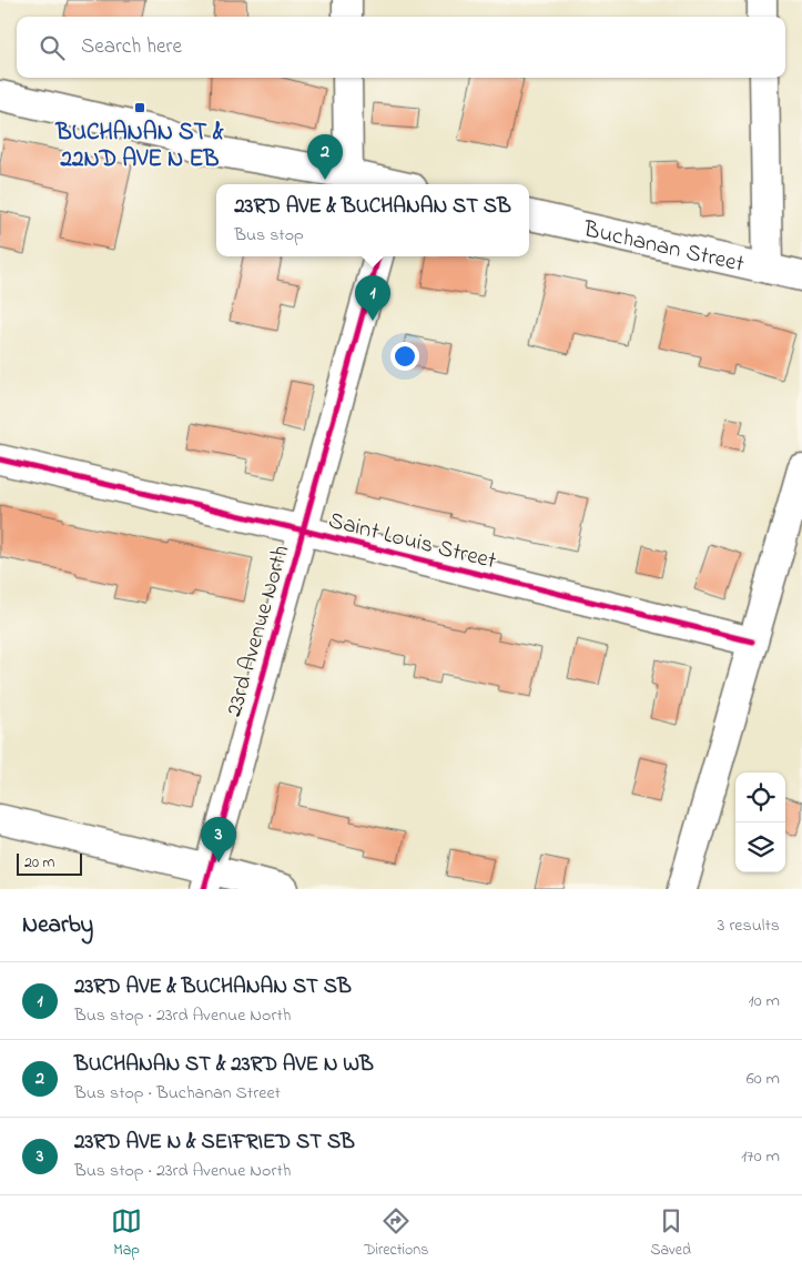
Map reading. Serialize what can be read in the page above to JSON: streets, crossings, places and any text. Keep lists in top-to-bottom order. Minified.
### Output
{"streets":{"street":["Buchanan Street","Saint Louis Street","23rd Avenue North"]},"crossings":[["Saint Louis Street","23rd Avenue North"]],"places":{"transit":["BUCHANAN ST & 22ND AVE N EB"]},"scale_bar":"20 m","page":{"search":"Search here","pins":["2","1","3"],"popup":["23RD AVE & BUCHANAN ST SB","Bus stop"],"scale":"20 m","heading":["Nearby","3 results"],"list":[{"mark":"1","name":"23RD AVE & BUCHANAN ST SB","note":"Bus stop · 23rd Avenue North","value":"10 m"},{"mark":"2","name":"BUCHANAN ST & 23RD AVE N WB","note":"Bus stop · Buchanan Street","value":"60 m"},{"mark":"3","name":"23RD AVE N & SEIFRIED ST SB","note":"Bus stop · 23rd Avenue North","value":"170 m"}],"nav":["Map","Directions","Saved"]}}
